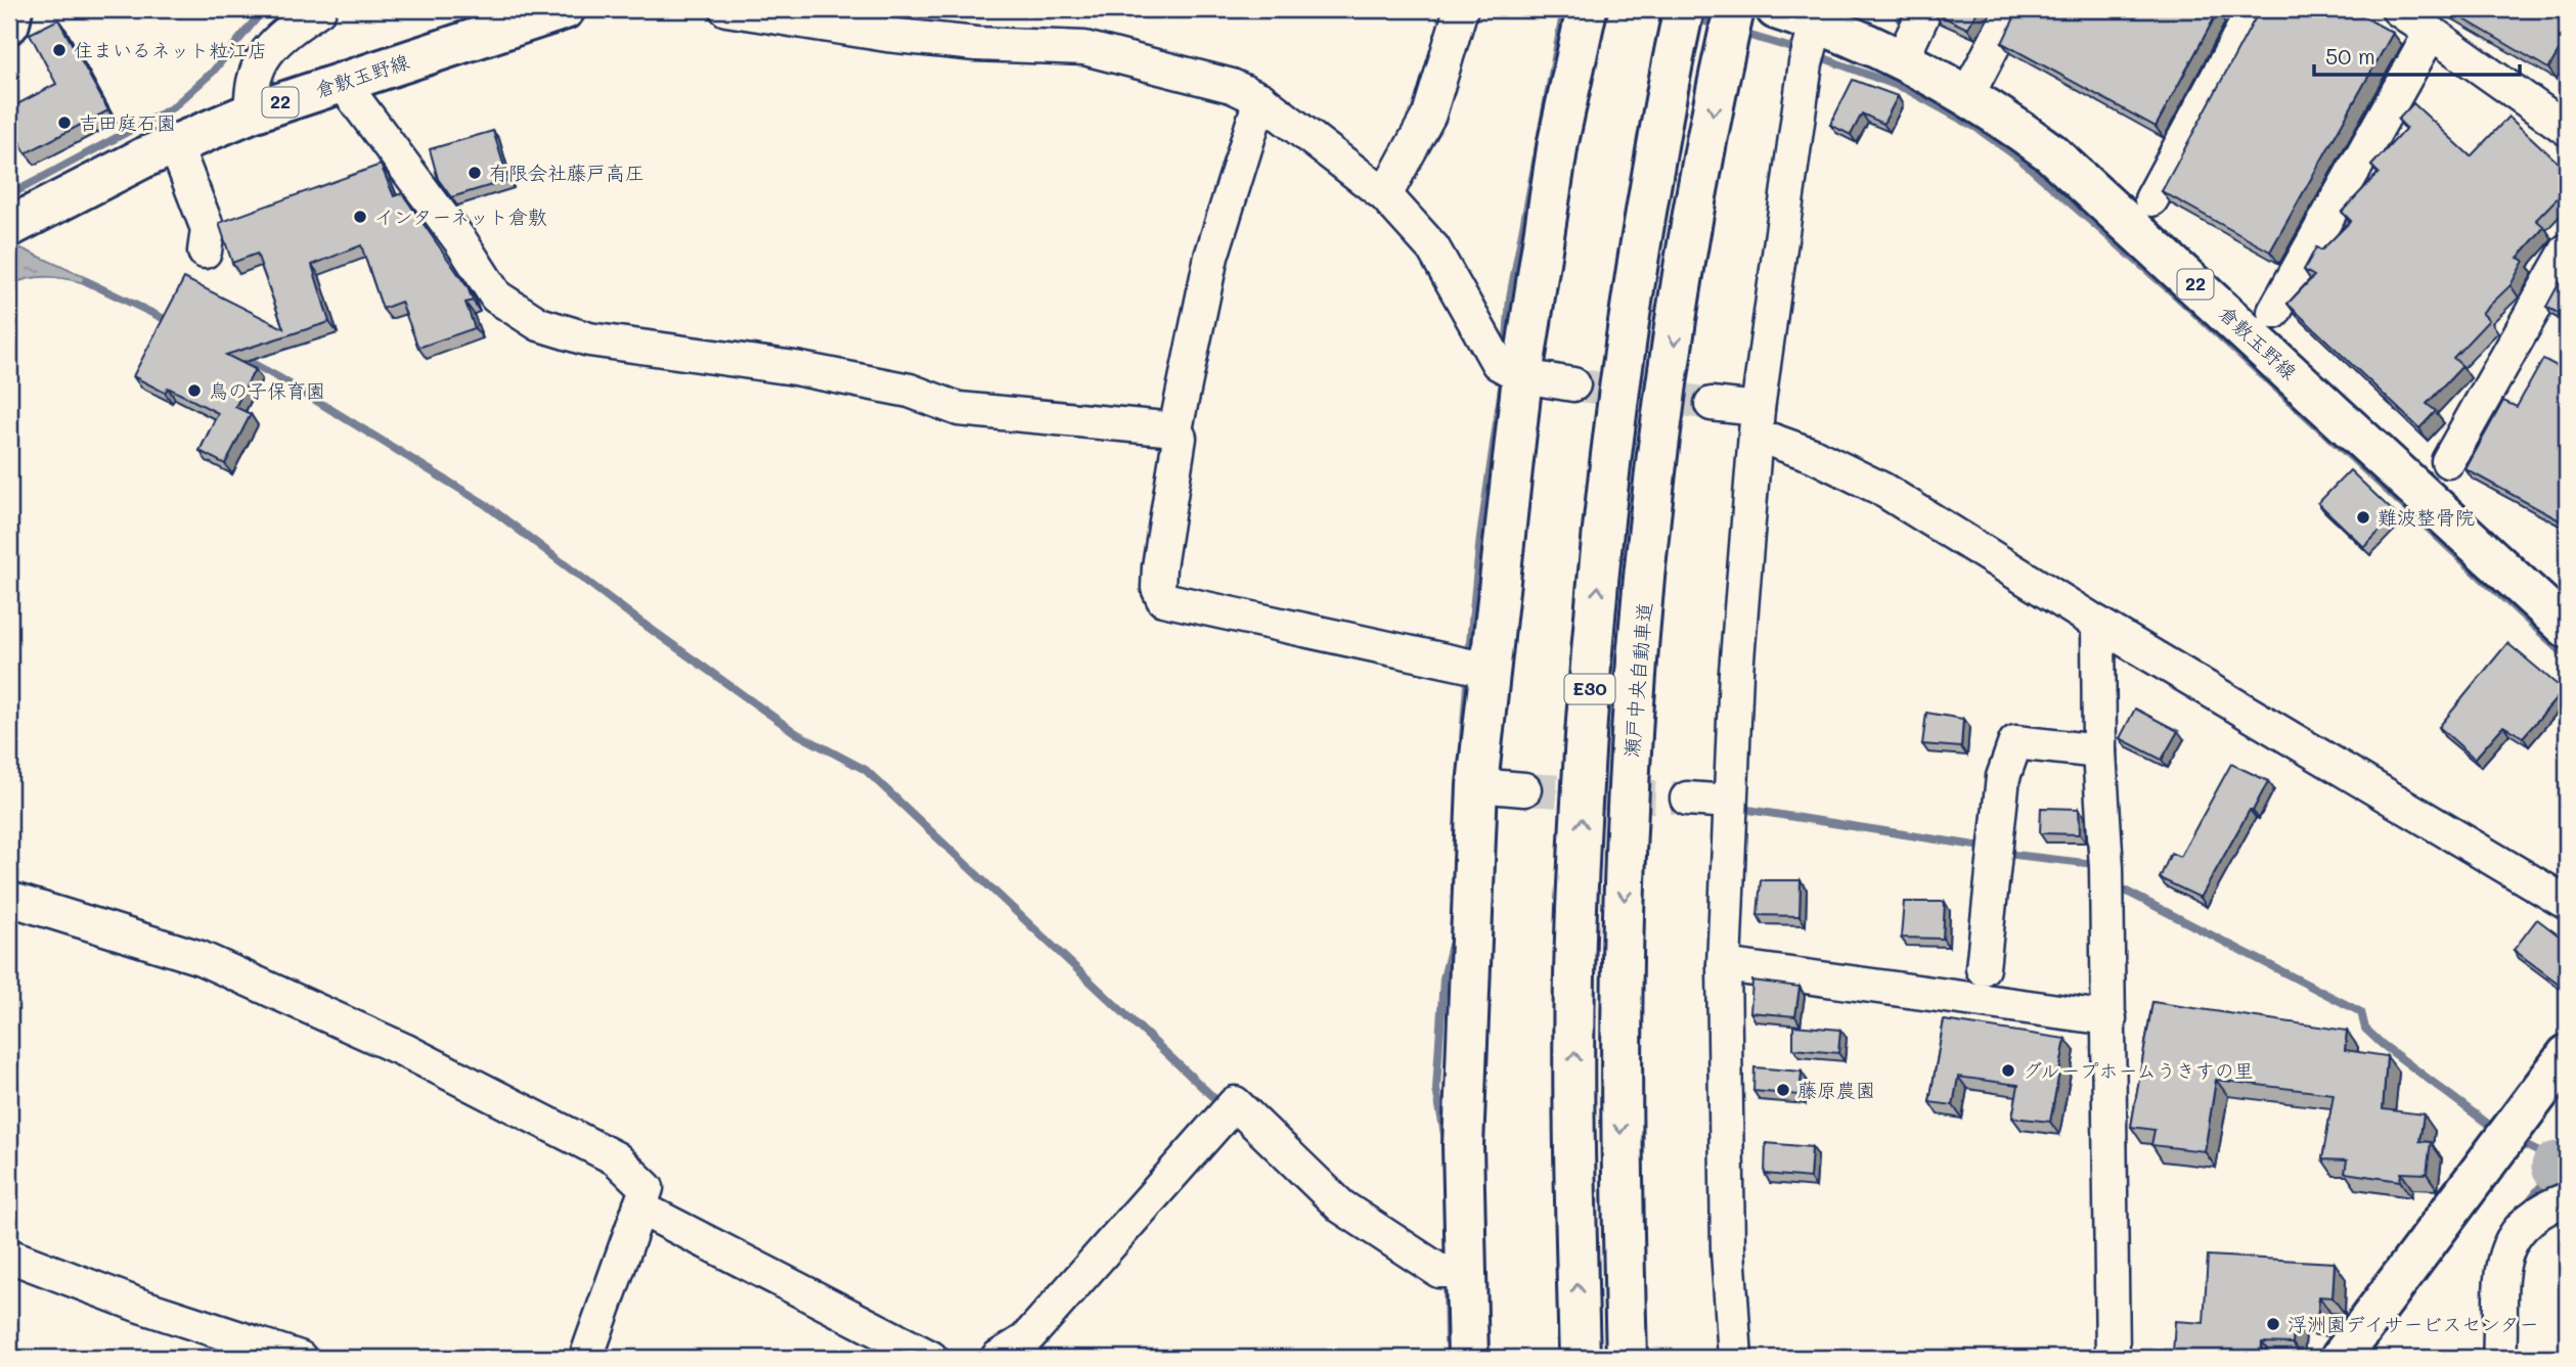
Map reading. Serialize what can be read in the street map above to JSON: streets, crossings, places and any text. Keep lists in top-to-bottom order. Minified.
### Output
{"streets":{"main road":["倉敷玉野線","22","瀬戸中央自動車道","E30"]},"places":["住まいるネット粒江店","吉田庭石園","有限会社藤戸高圧","インターネット倉敷","鳥の子保育園","難波整骨院","グループホームうきすの里","藤原農園","浮洲園デイサービスセンター"],"scale_bar":"50 m"}
